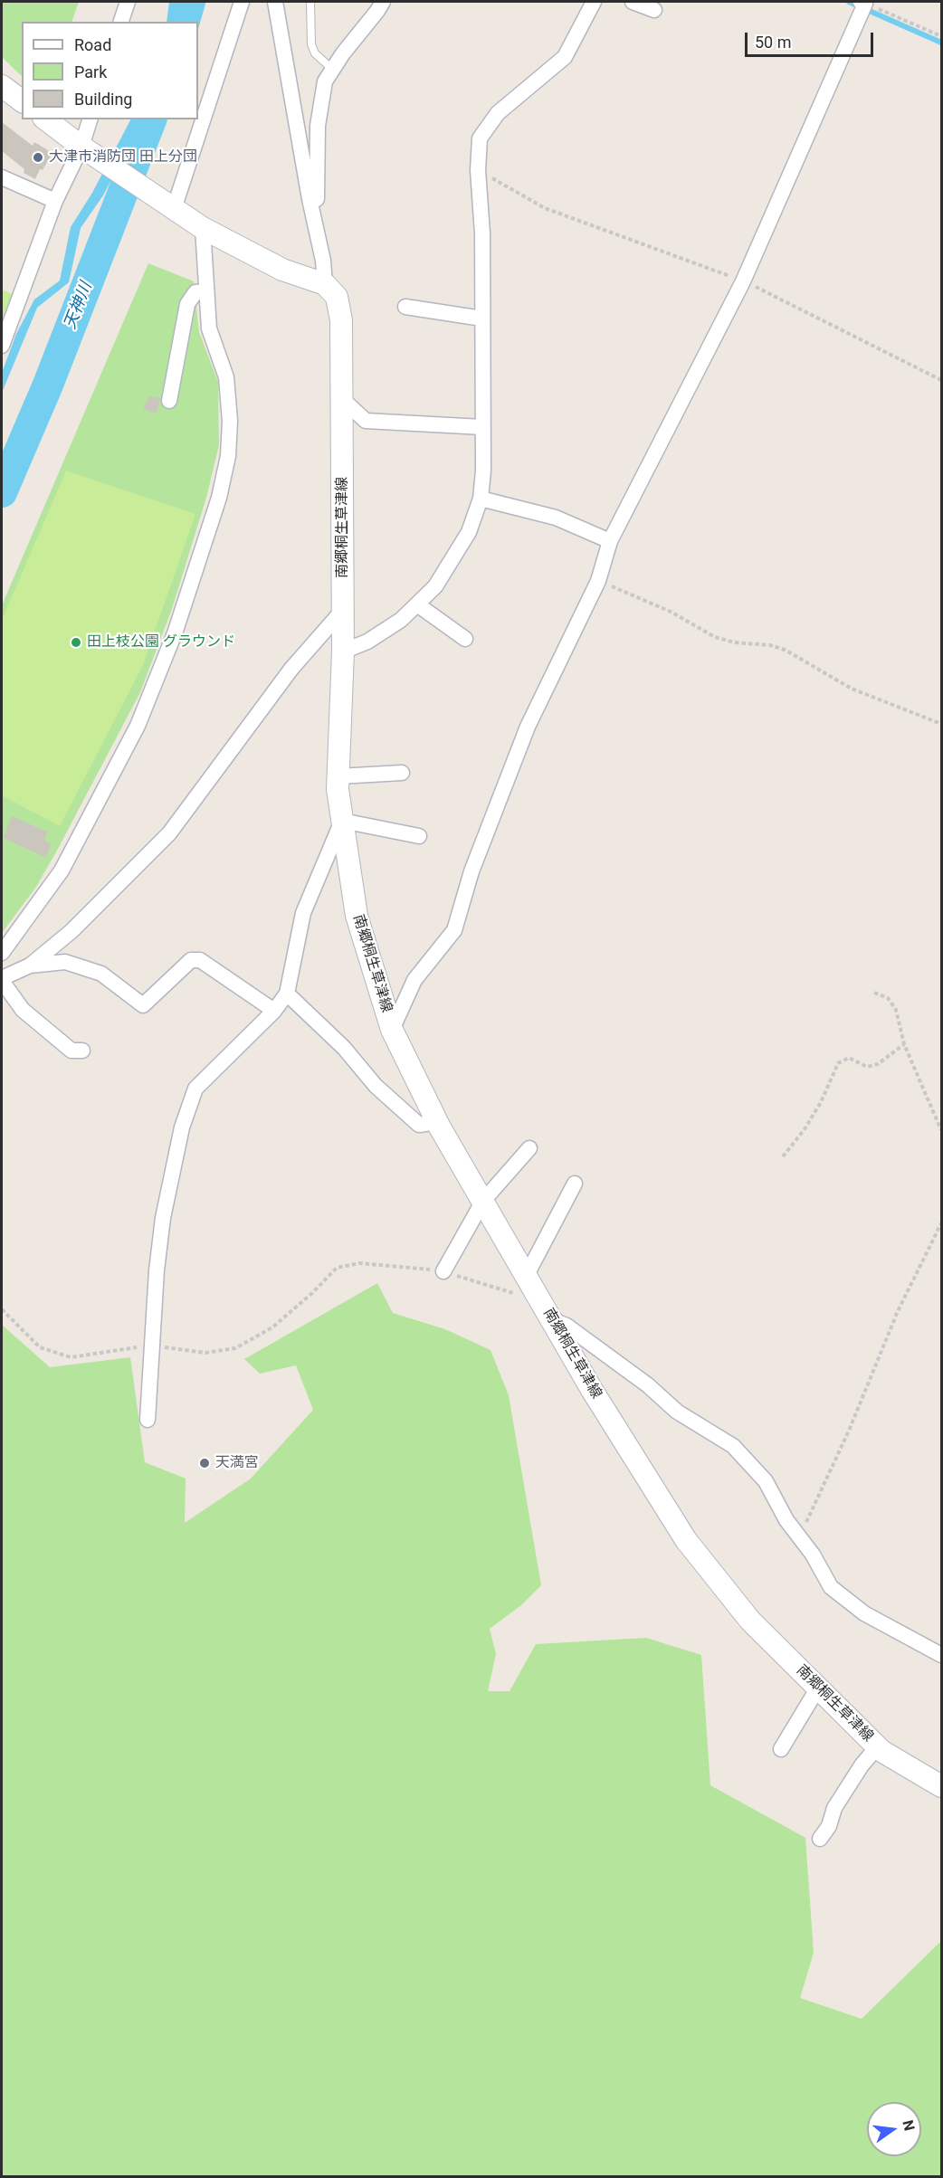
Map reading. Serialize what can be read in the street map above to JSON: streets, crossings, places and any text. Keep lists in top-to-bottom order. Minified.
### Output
{"streets":{"main road":["南郷桐生草津線"]},"water":["天神川"],"places":["大津市消防団 田上分団","田上枝公園 グラウンド","天満宮"],"legend":["Road","Park","Building"],"scale_bar":"50 m","north":"right"}
